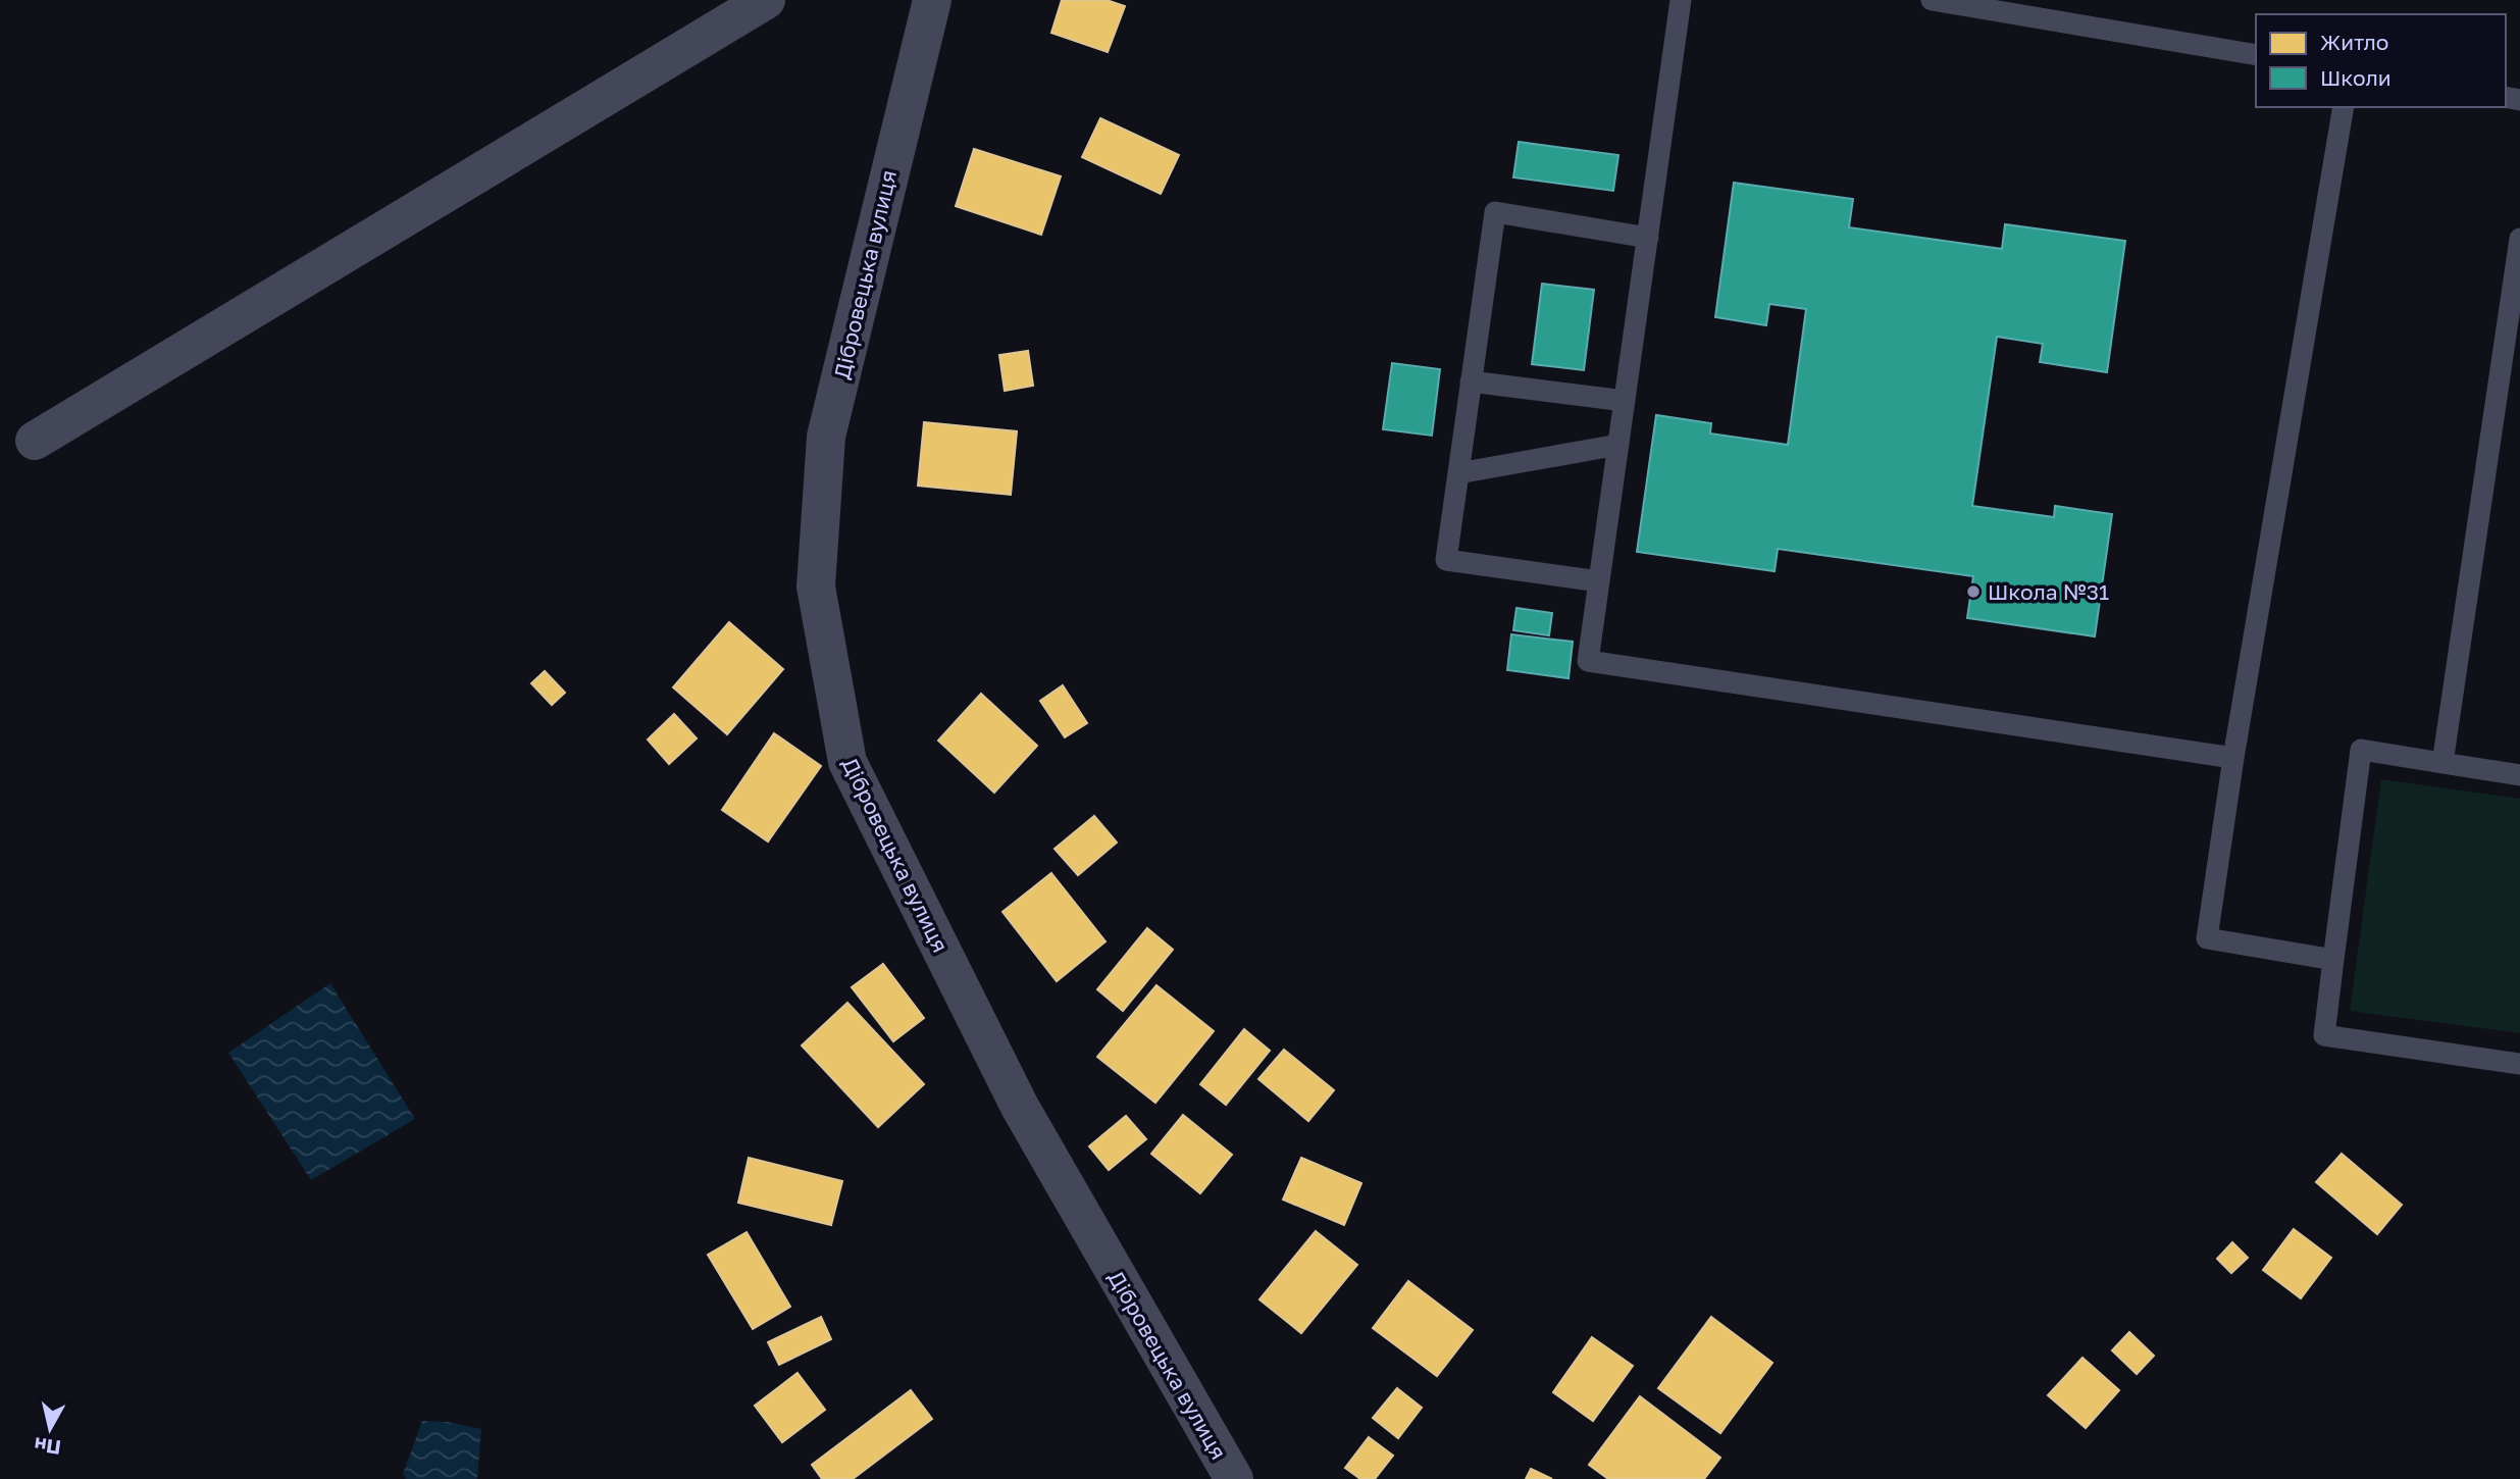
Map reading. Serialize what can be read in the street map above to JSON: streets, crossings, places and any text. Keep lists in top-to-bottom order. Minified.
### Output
{"streets":{"street":["Дібровецька вулиця"]},"places":["Школа №31"],"legend":["Житло","Школи"],"north":"bottom"}
